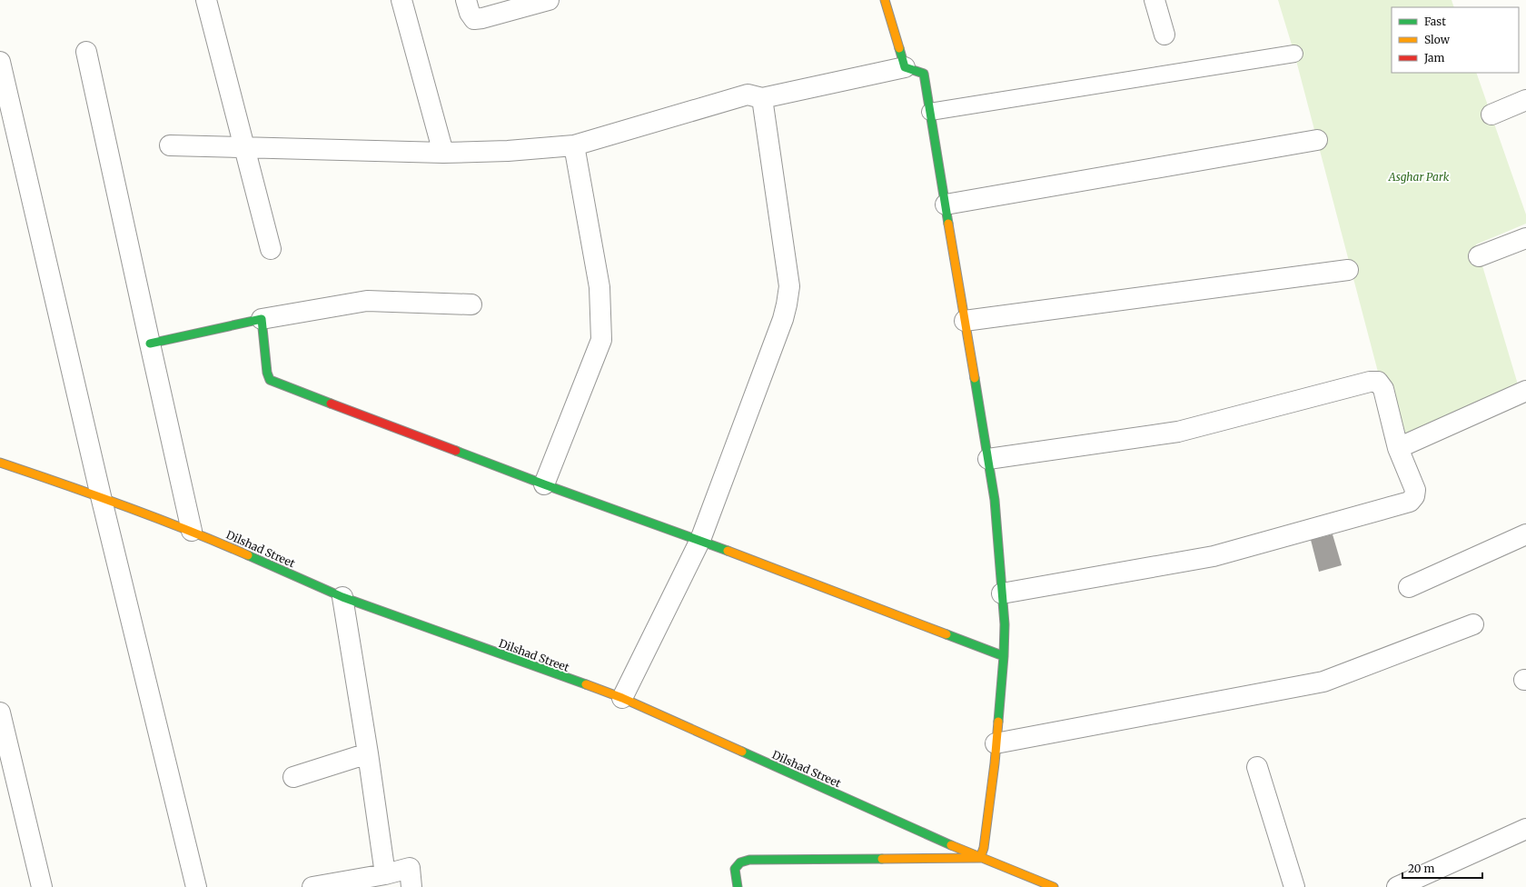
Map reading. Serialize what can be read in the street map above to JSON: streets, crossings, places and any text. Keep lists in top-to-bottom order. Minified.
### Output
{"streets":{"street":["Dilshad Street"]},"parks":["Asghar Park"],"legend":["Fast","Slow","Jam"],"scale_bar":"20 m"}
